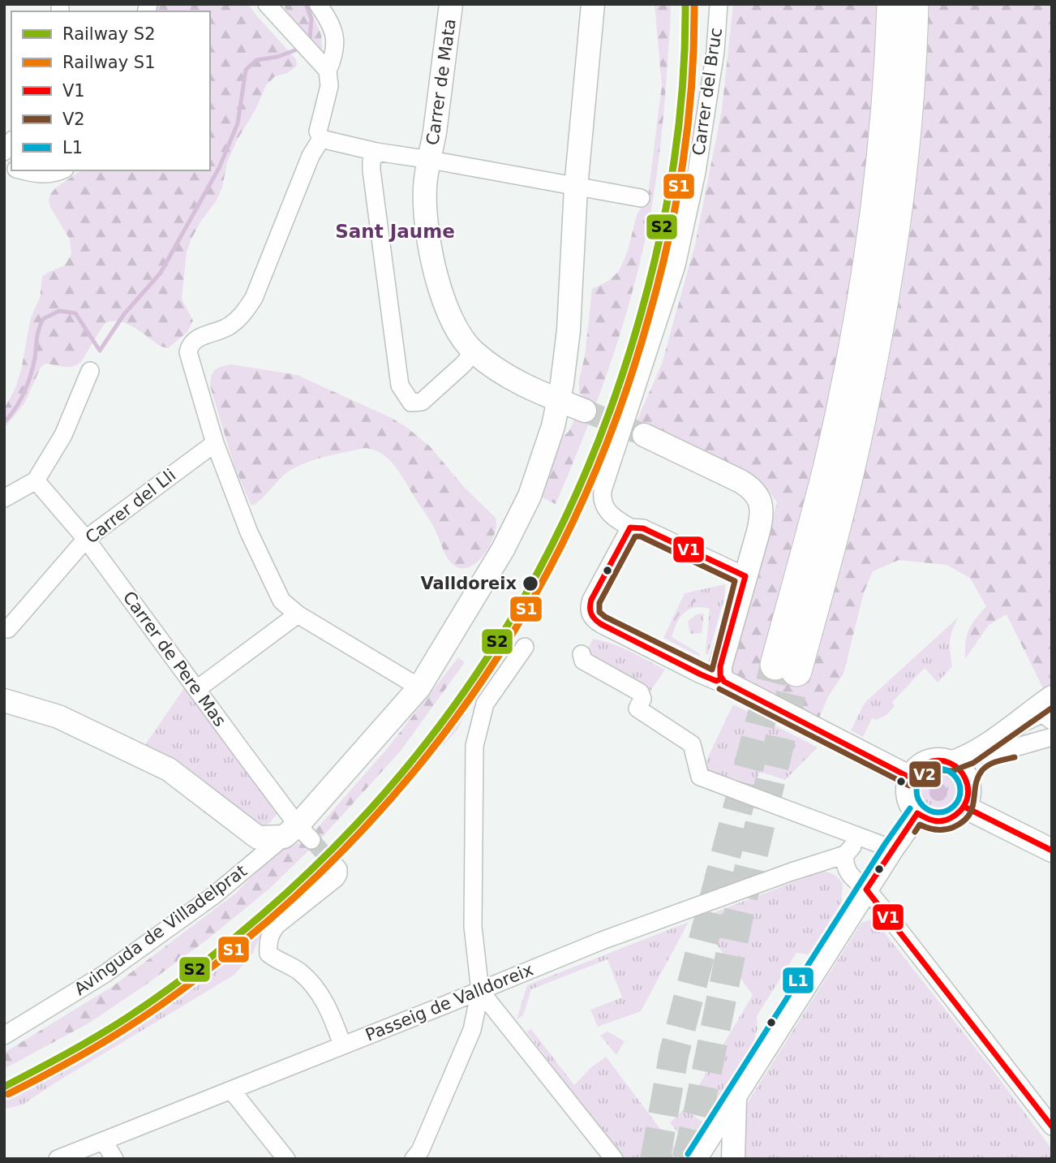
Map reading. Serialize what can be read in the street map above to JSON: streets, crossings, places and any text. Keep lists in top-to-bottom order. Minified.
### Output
{"streets":{"street":["Carrer de Mata","Carrer del Bruc","Carrer del Lli","Carrer de Pere Mas","Avinguda de Villadelprat","Passeig de Valldoreix"]},"crossings":[["Carrer de Mata","Avinguda de Villadelprat"],["Carrer del Lli","Carrer de Pere Mas"],["Carrer de Pere Mas","Avinguda de Villadelprat"]],"districts":["Sant Jaume"],"places":["Valldoreix"],"lines":["rail line S2","rail line S1","transit line V1","transit line V2","transit line L1"],"legend":["Railway S2","Railway S1","V1","V2","L1"]}
